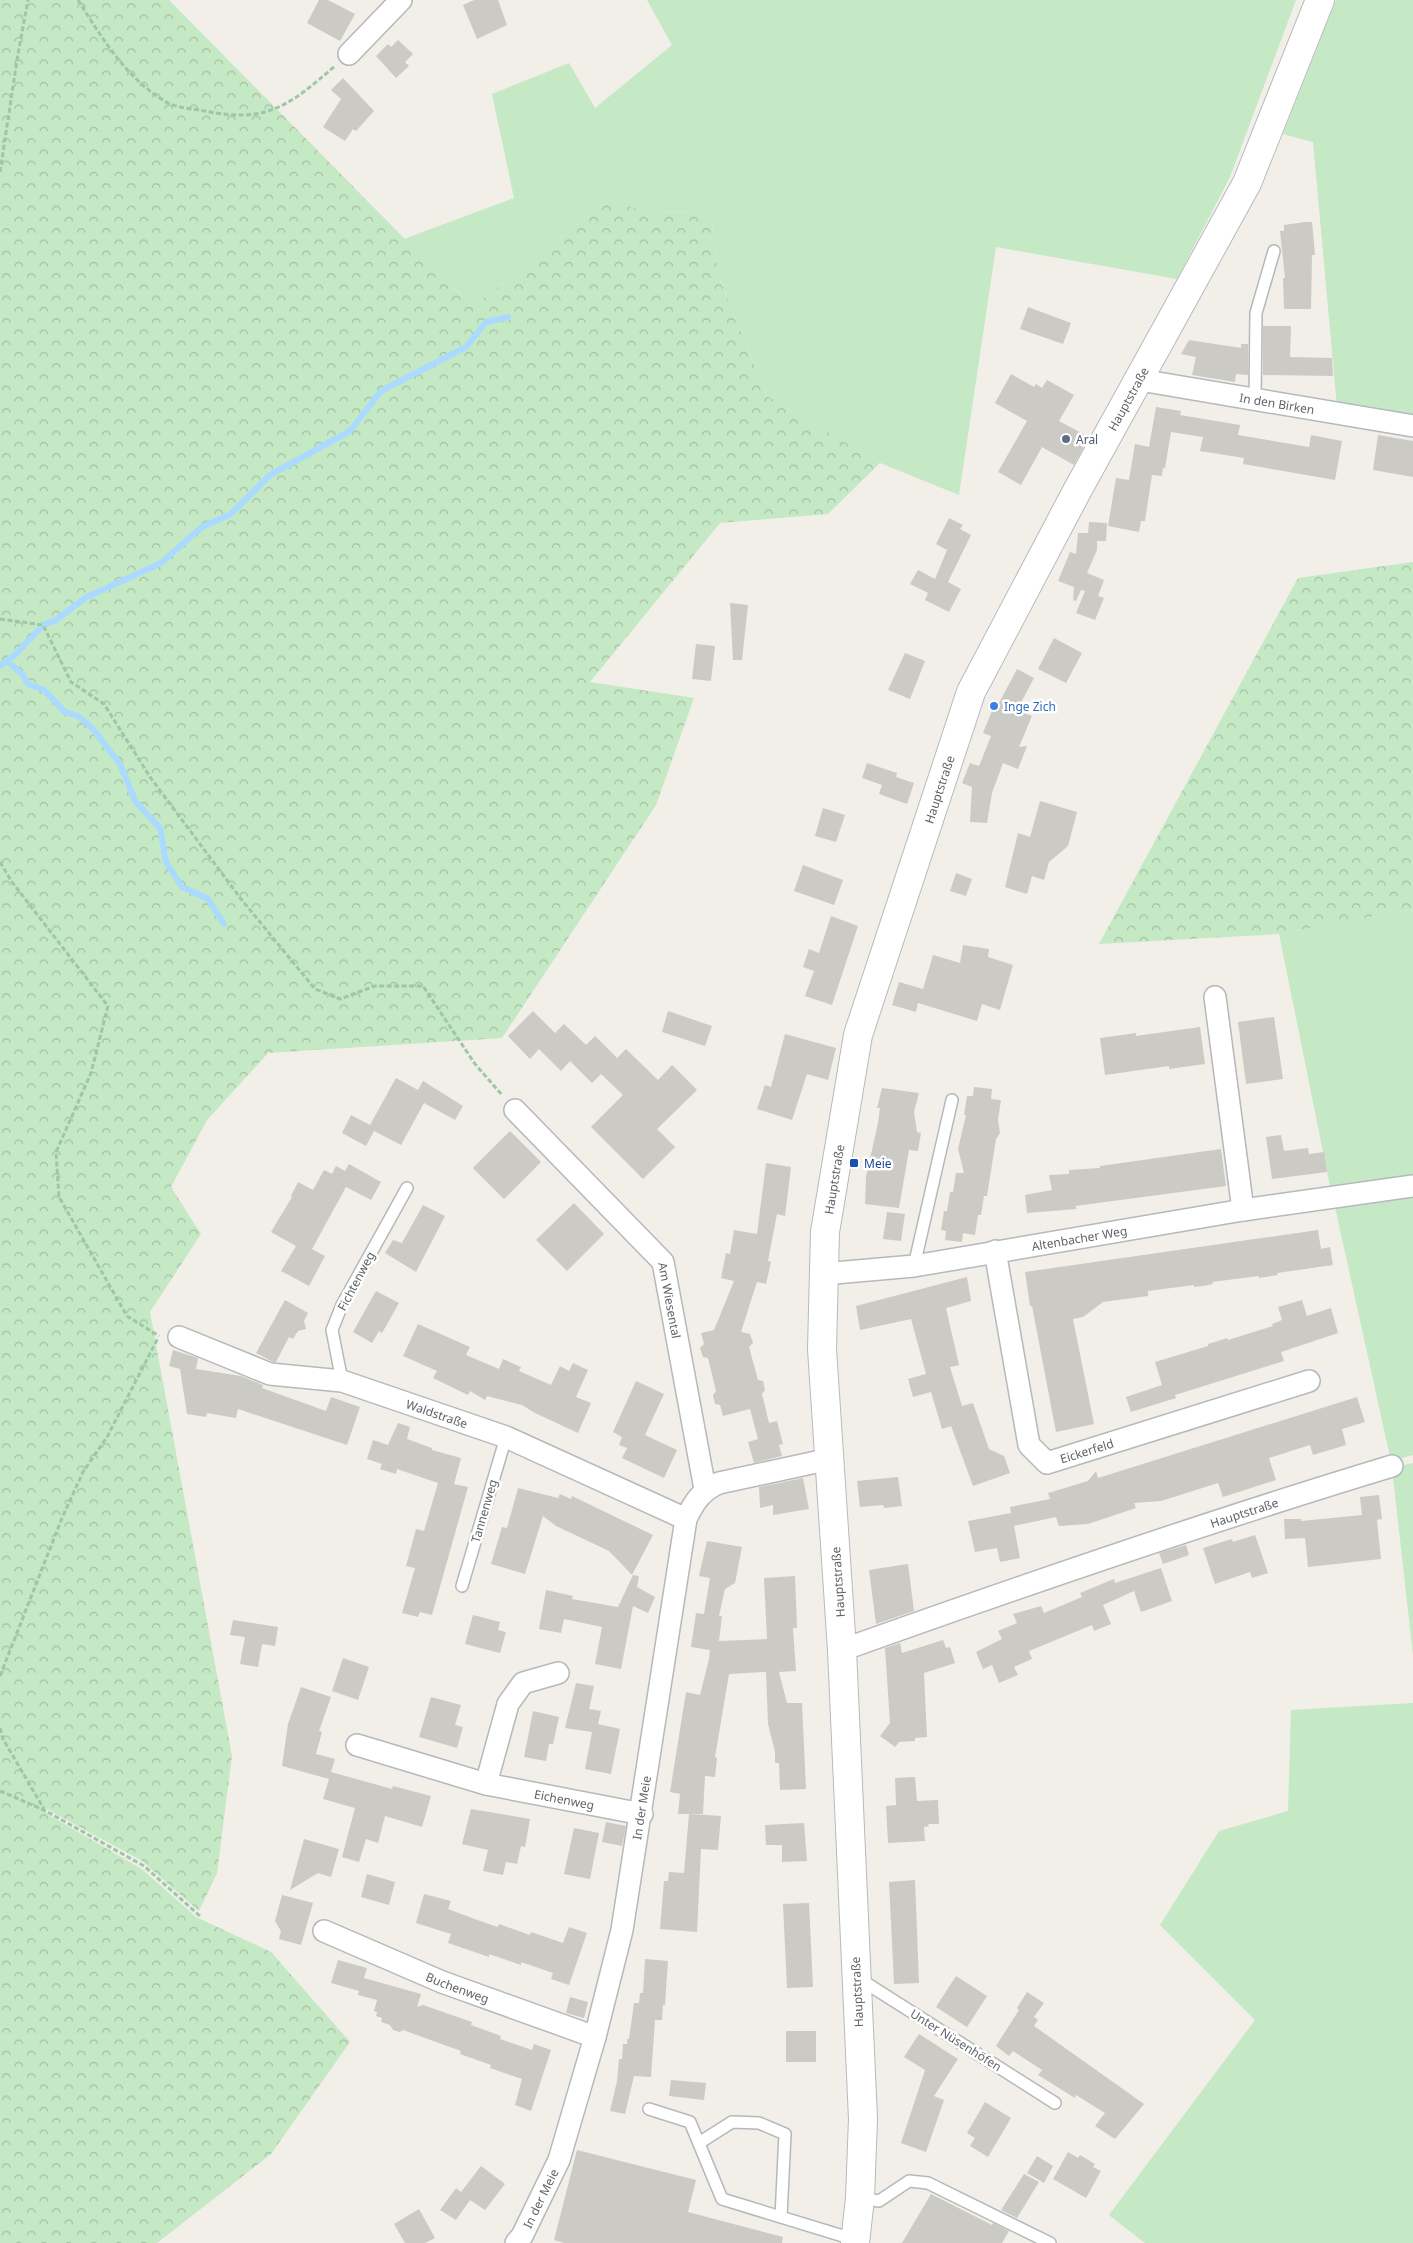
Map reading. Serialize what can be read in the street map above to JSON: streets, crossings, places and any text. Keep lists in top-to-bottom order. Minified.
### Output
{"streets":{"main road":["Hauptstraße"],"street":["In den Birken","Altenbacher Weg","Am Wiesental","Waldstraße","Eickerfeld","Eichenweg","In der Meie","Buchenweg"],"lane":["Fichtenweg","Tannenweg","Unter Nüsenhöfen"]},"crossings":[["Hauptstraße","In den Birken"],["Hauptstraße","Altenbacher Weg"],["Hauptstraße","Unter Nüsenhöfen"],["Altenbacher Weg","Eickerfeld"],["Fichtenweg","Waldstraße"],["Am Wiesental","In der Meie"],["Waldstraße","Tannenweg"],["Waldstraße","In der Meie"],["Eichenweg","In der Meie"],["In der Meie","Buchenweg"]],"places":{"other":["Aral","Inge Zich"],"transit":["Meie"]}}
